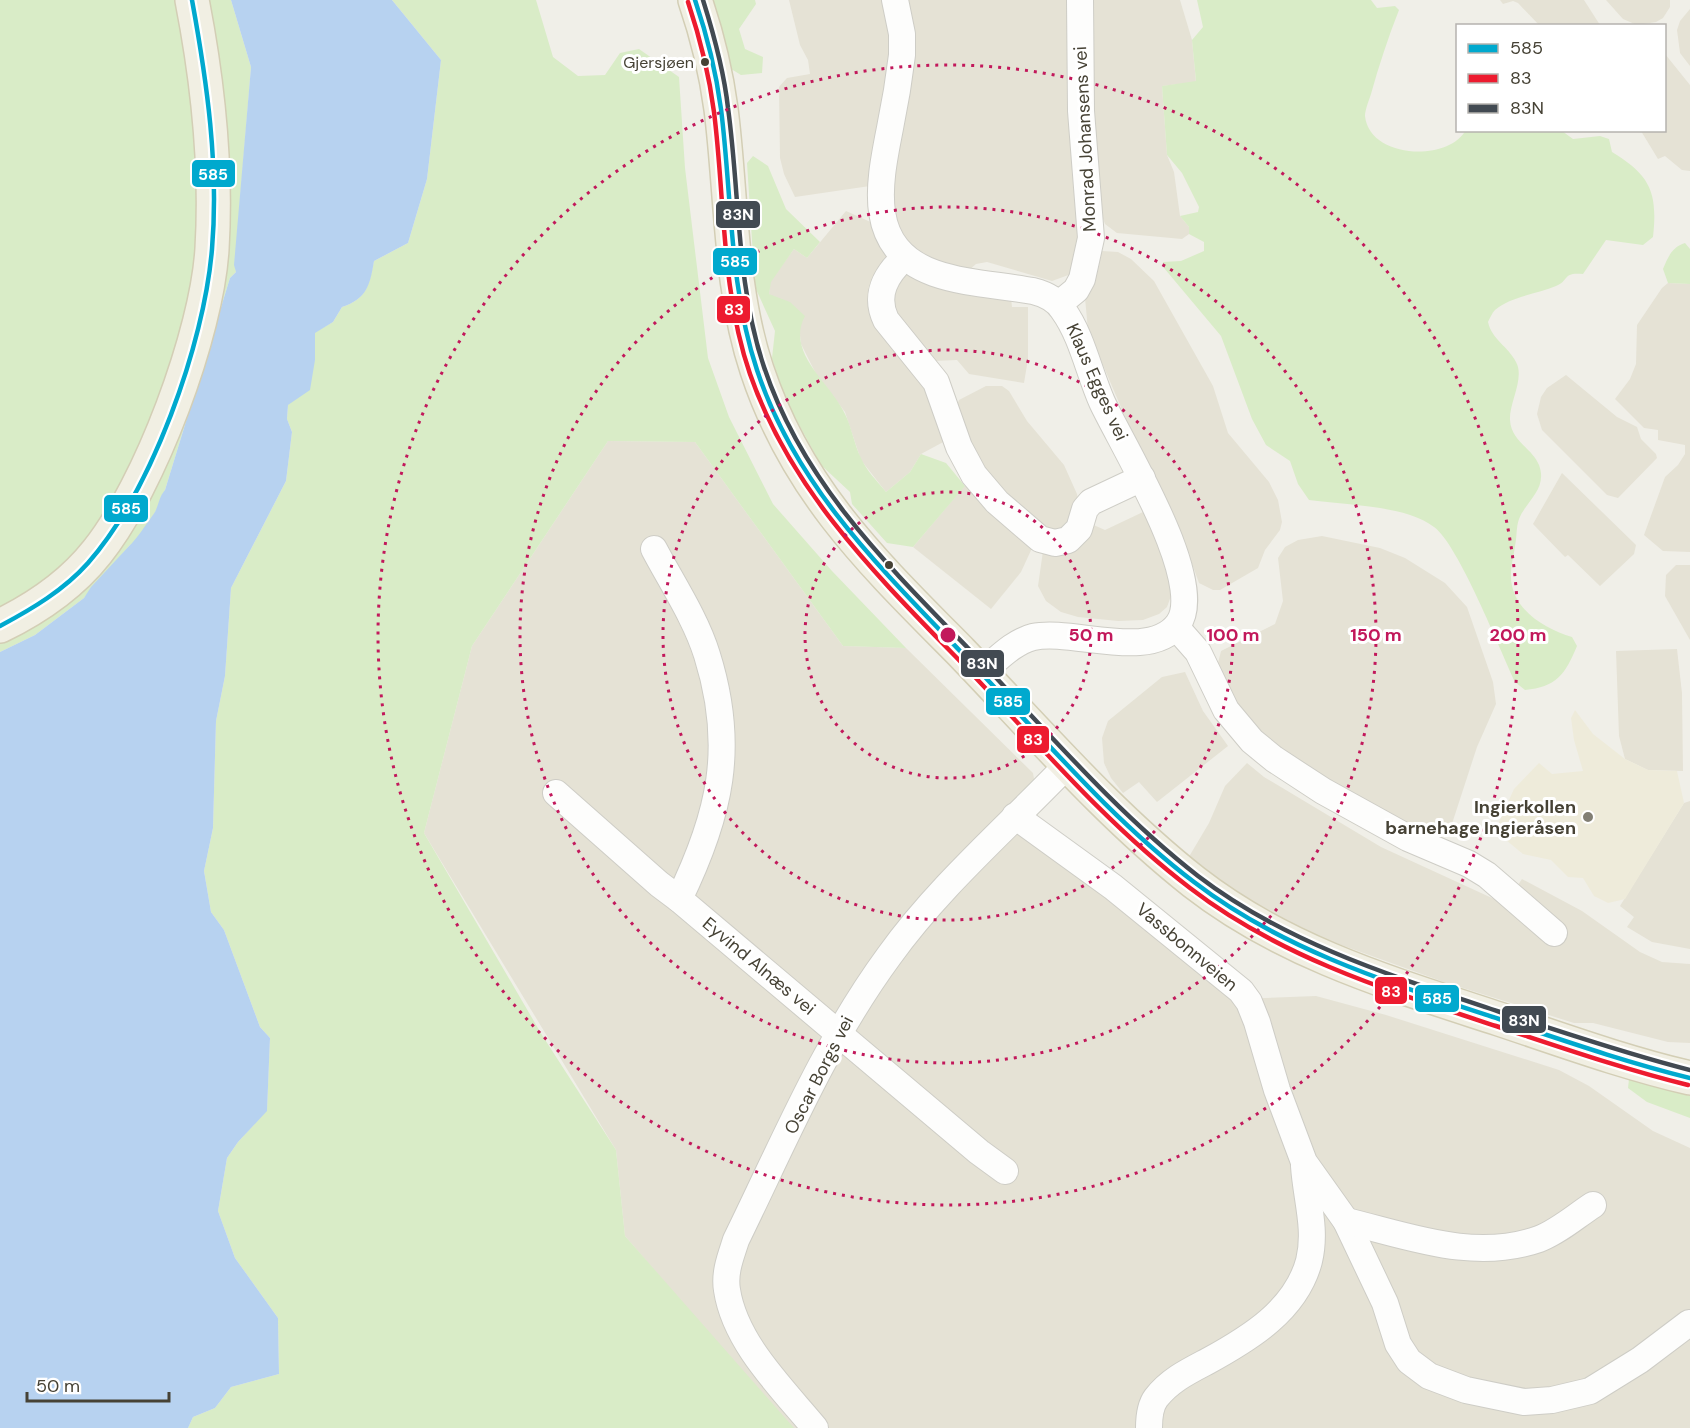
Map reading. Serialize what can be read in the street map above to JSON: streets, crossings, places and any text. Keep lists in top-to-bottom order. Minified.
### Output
{"streets":{"street":["Monrad Johansens vei","Klaus Egges vei","Vassbonnveien","Eyvind Alnæs vei","Oscar Borgs vei"]},"crossings":[["Monrad Johansens vei","Klaus Egges vei"],["Vassbonnveien","Oscar Borgs vei"],["Eyvind Alnæs vei","Oscar Borgs vei"]],"places":["Gjersjøen","Ingierkollen barnehage Ingieråsen"],"lines":["transit line 585","transit line 83N","transit line 83"],"legend":["585","83","83N"],"scale_bar":"50 m","rings":["50 m","100 m","150 m","200 m"]}
